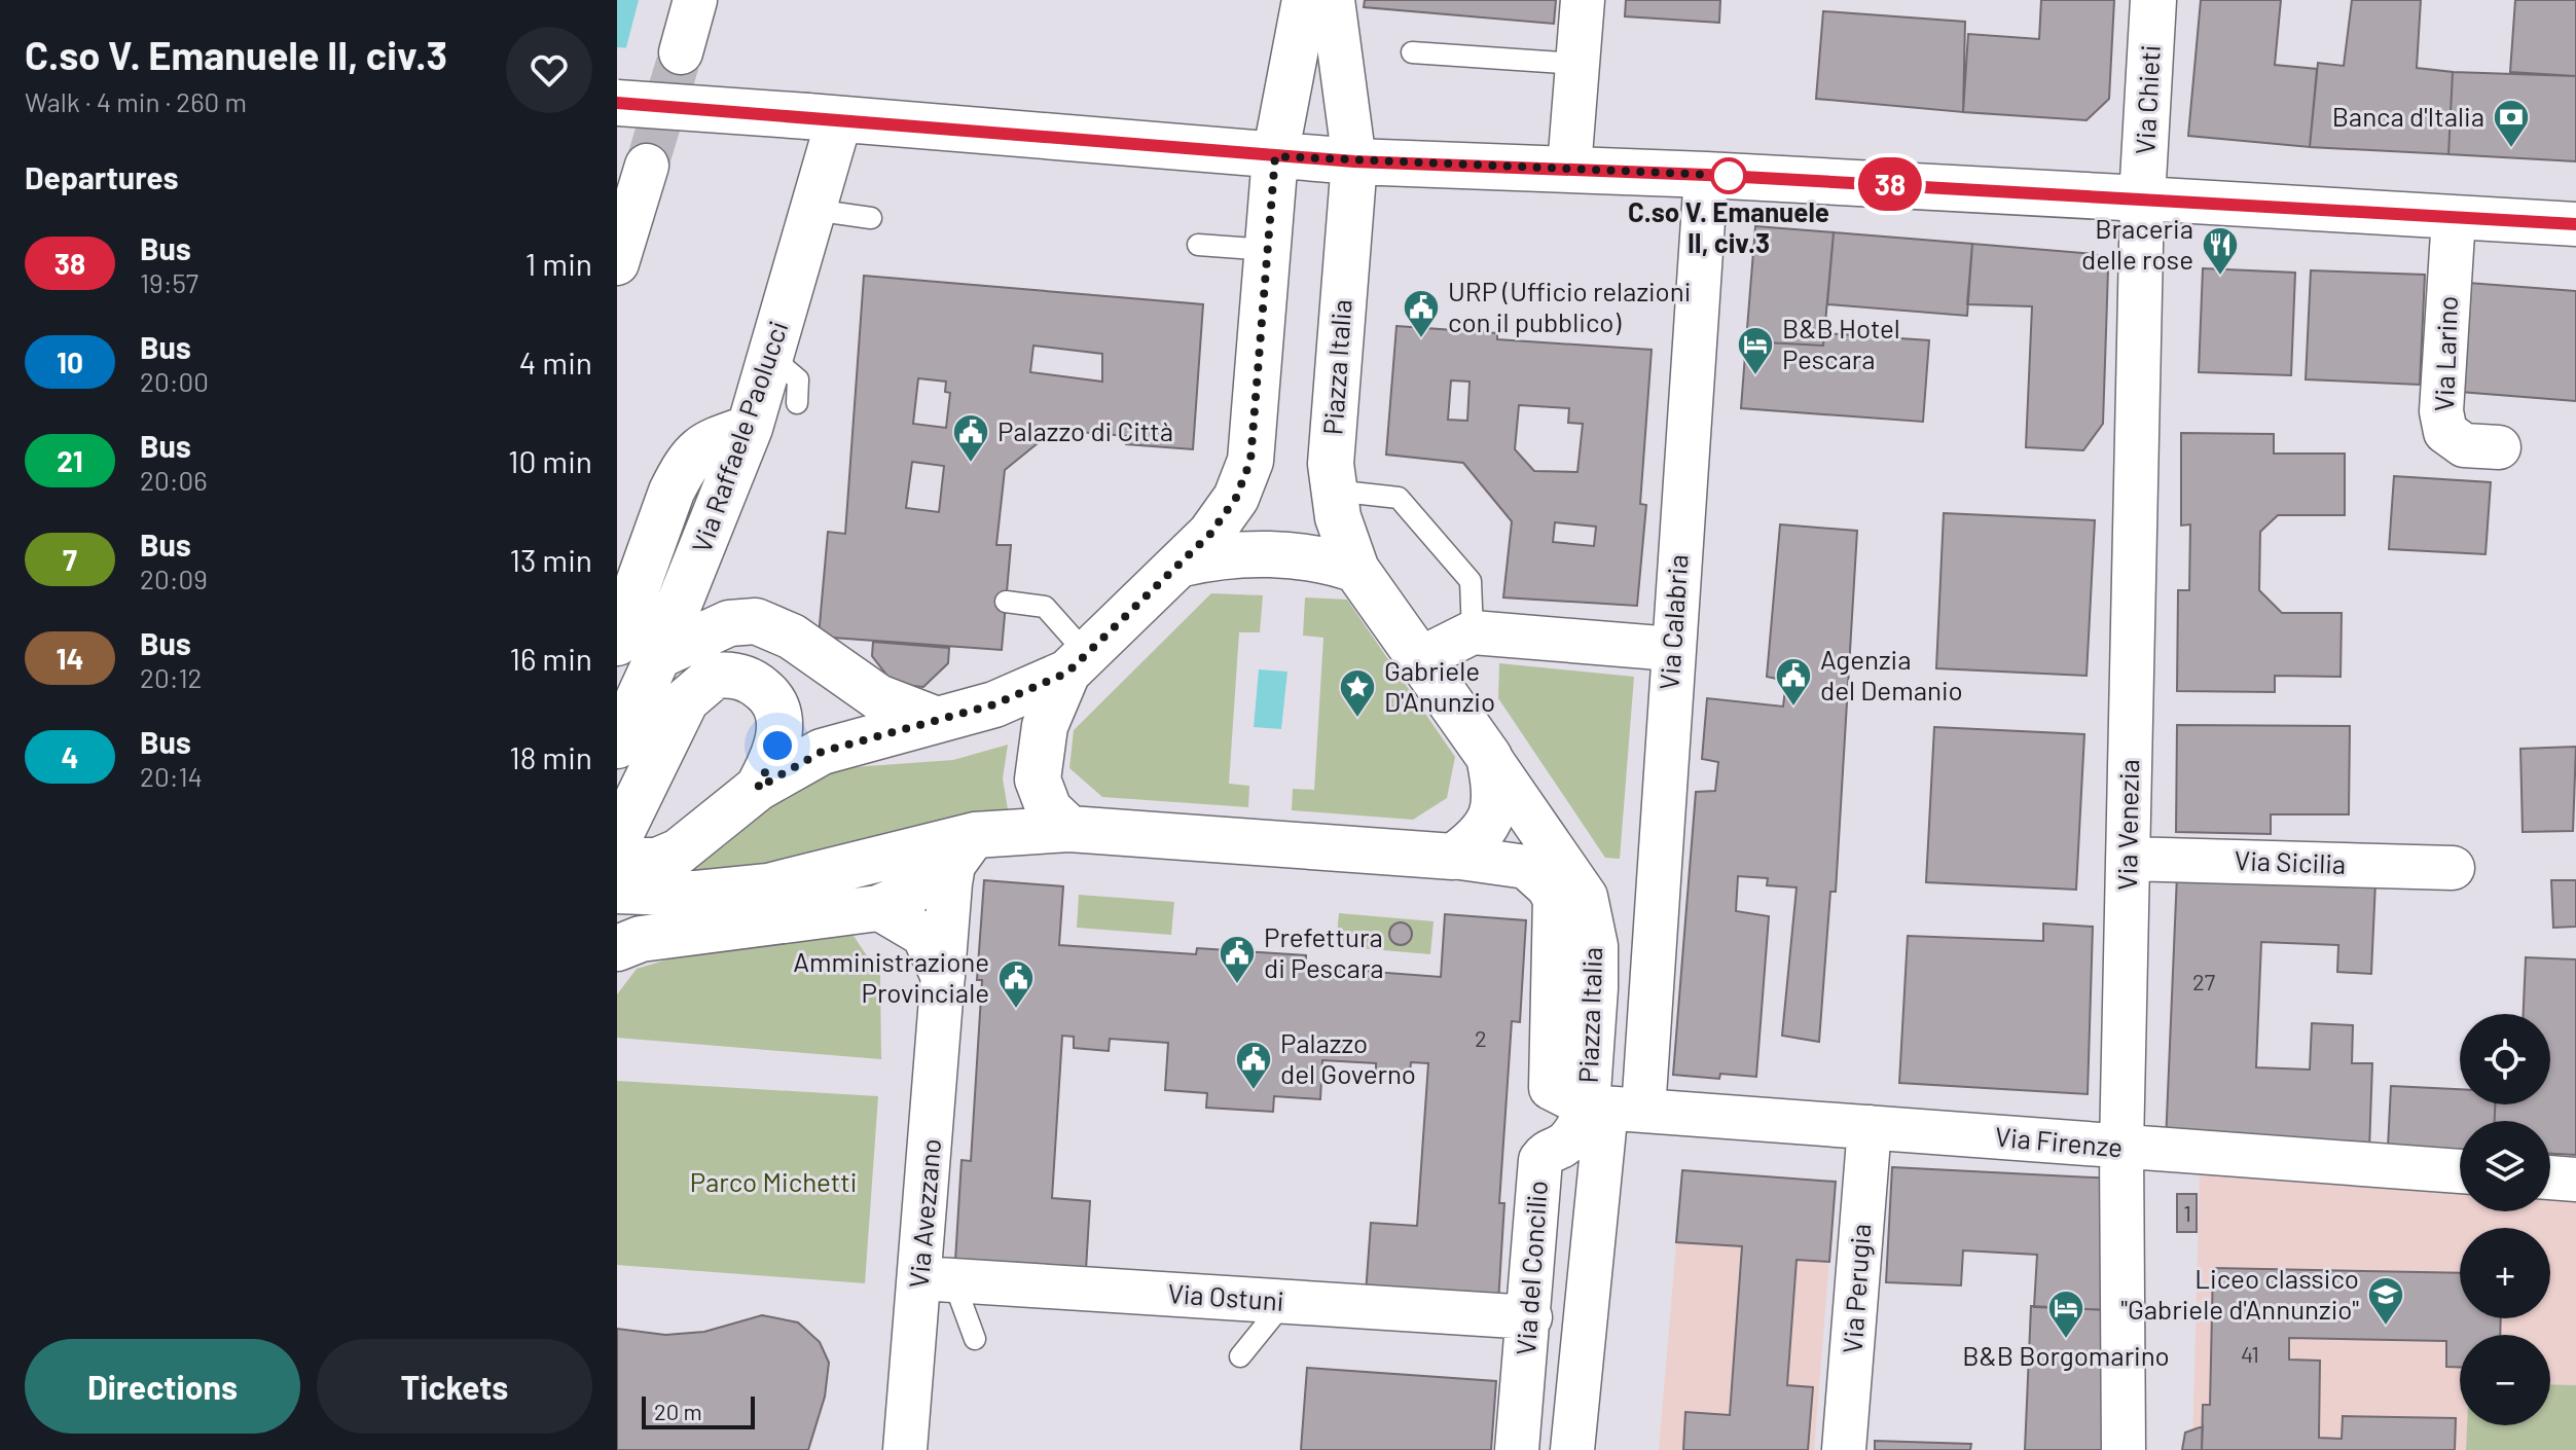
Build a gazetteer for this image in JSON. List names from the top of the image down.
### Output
{
  "streets": {
    "street": [
      "Via Chieti",
      "Via Larino",
      "Piazza Italia",
      "Via Raffaele Paolucci",
      "Via Calabria",
      "Via Venezia",
      "Via Sicilia",
      "Via Firenze",
      "Via Avezzano",
      "Via del Concilio",
      "Via Perugia",
      "Via Ostuni"
    ]
  },
  "crossings": [
    ["Via Chieti", "Via Venezia"],
    ["Piazza Italia", "Via Calabria"],
    ["Piazza Italia", "Via Firenze"],
    ["Piazza Italia", "Via Avezzano"],
    ["Piazza Italia", "Via del Concilio"],
    ["Via Calabria", "Via Firenze"],
    ["Via Calabria", "Via del Concilio"],
    ["Via Venezia", "Via Sicilia"],
    ["Via Venezia", "Via Firenze"],
    ["Via Firenze", "Via del Concilio"],
    ["Via Firenze", "Via Perugia"],
    ["Via Avezzano", "Via Ostuni"],
    ["Via del Concilio", "Via Ostuni"]
  ],
  "parks": ["Parco Michetti"],
  "places": {
    "bank": ["Banca d'Italia"],
    "other": ["C.so V. Emanuele II, civ.3"],
    "restaurant": ["Braceria delle rose"],
    "public building": [
      "URP (Ufficio relazioni con il pubblico)",
      "Palazzo di Città",
      "Agenzia del Demanio",
      "Prefettura di Pescara",
      "Amministrazione Provinciale",
      "Palazzo del Governo"
    ],
    "hotel": ["B&B Hotel Pescara", "B&B Borgomarino"],
    "place": ["Gabriele D'Anunzio"],
    "school or university": ["Liceo classico \"Gabriele d'Annunzio\""]
  },
  "lines": ["bus line 38"],
  "house_numbers": [
    "27",
    "2",
    "1",
    "41"
  ],
  "scale_bar": "20 m",
  "page": {
    "heading": [
      ["C.so V. Emanuele II, civ.3", "Walk · 4 min · 260 m"],
      "Departures"
    ],
    "on_map": "38",
    "list": [
      {
        "mark": "38",
        "name": "Bus",
        "note": "19:57",
        "value": "1 min"
      },
      {
        "mark": "10",
        "name": "Bus",
        "note": "20:00",
        "value": "4 min"
      },
      {
        "mark": "21",
        "name": "Bus",
        "note": "20:06",
        "value": "10 min"
      },
      {
        "mark": "7",
        "name": "Bus",
        "note": "20:09",
        "value": "13 min"
      },
      {
        "mark": "14",
        "name": "Bus",
        "note": "20:12",
        "value": "16 min"
      },
      {
        "mark": "4",
        "name": "Bus",
        "note": "20:14",
        "value": "18 min"
      }
    ],
    "map_buttons": ["+", "−"],
    "buttons": ["Directions", "Tickets"],
    "scale": "20 m"
  }
}
